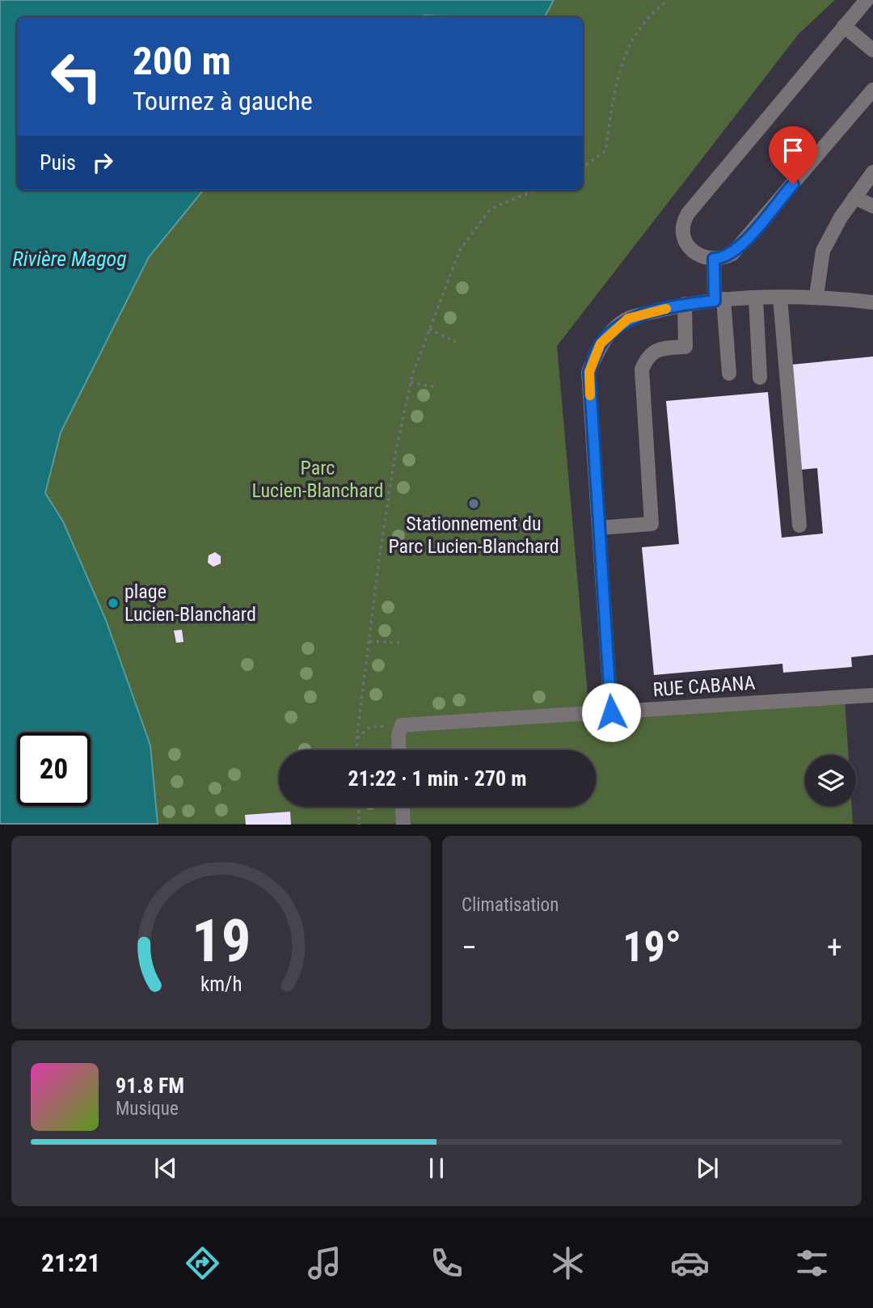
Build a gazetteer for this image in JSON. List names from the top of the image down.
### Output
{
  "streets": {
    "street": ["RUE CABANA"]
  },
  "water": ["Rivière Magog"],
  "parks": ["Parc Lucien-Blanchard"],
  "places": ["Stationnement du Parc Lucien-Blanchard", "plage Lucien-Blanchard"],
  "page": {
    "turn": ["200 m", "Tournez à gauche"],
    "then": "Puis",
    "limit": "20",
    "trip": "21:22 · 1 min · 270 m",
    "tile": "Climatisation",
    "heat": ["−", "19°", "+"],
    "song": ["91.8 FM", "Musique"],
    "tabs": "21:21",
    "gauge": ["19", "km/h"]
  }
}
